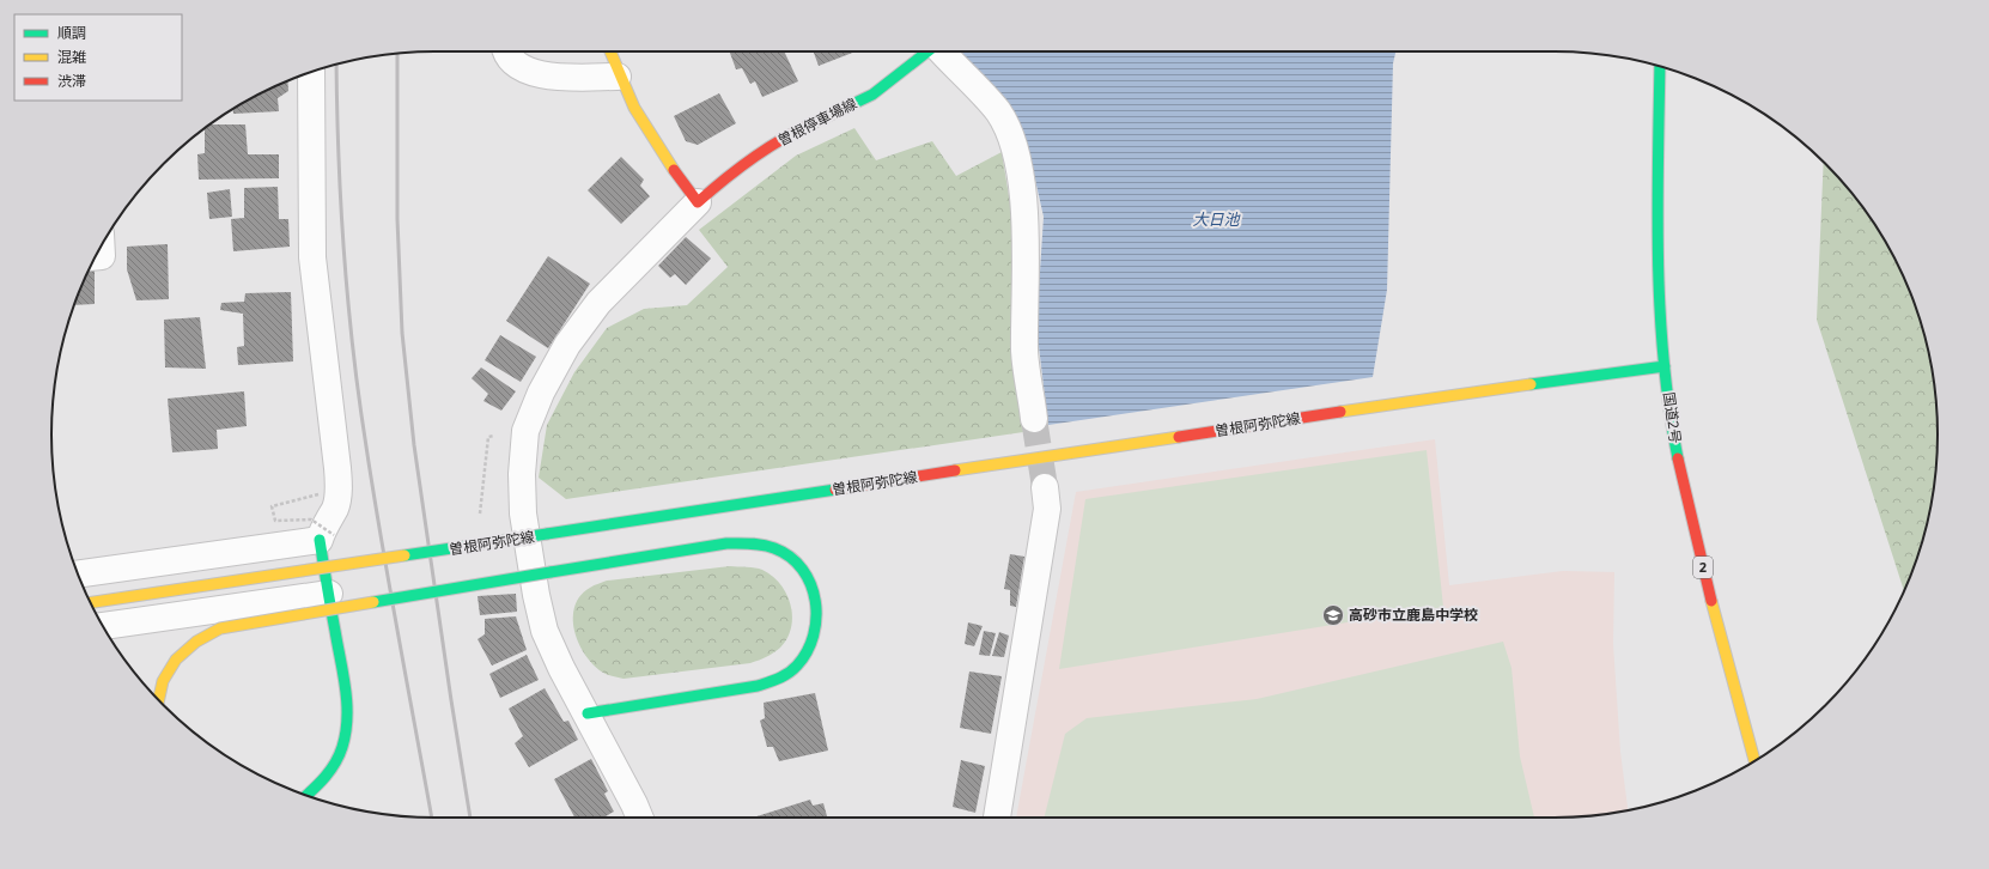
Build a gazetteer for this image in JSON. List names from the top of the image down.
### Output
{
  "streets": {
    "main road": [
      "曽根停車場線",
      "国道2号",
      "曽根阿弥陀線",
      "2"
    ]
  },
  "crossings": [
    ["国道2号", "曽根阿弥陀線"]
  ],
  "water": ["大日池"],
  "places": {
    "school or university": ["高砂市立鹿島中学校"]
  },
  "legend": ["順調", "混雑", "渋滞"]
}
